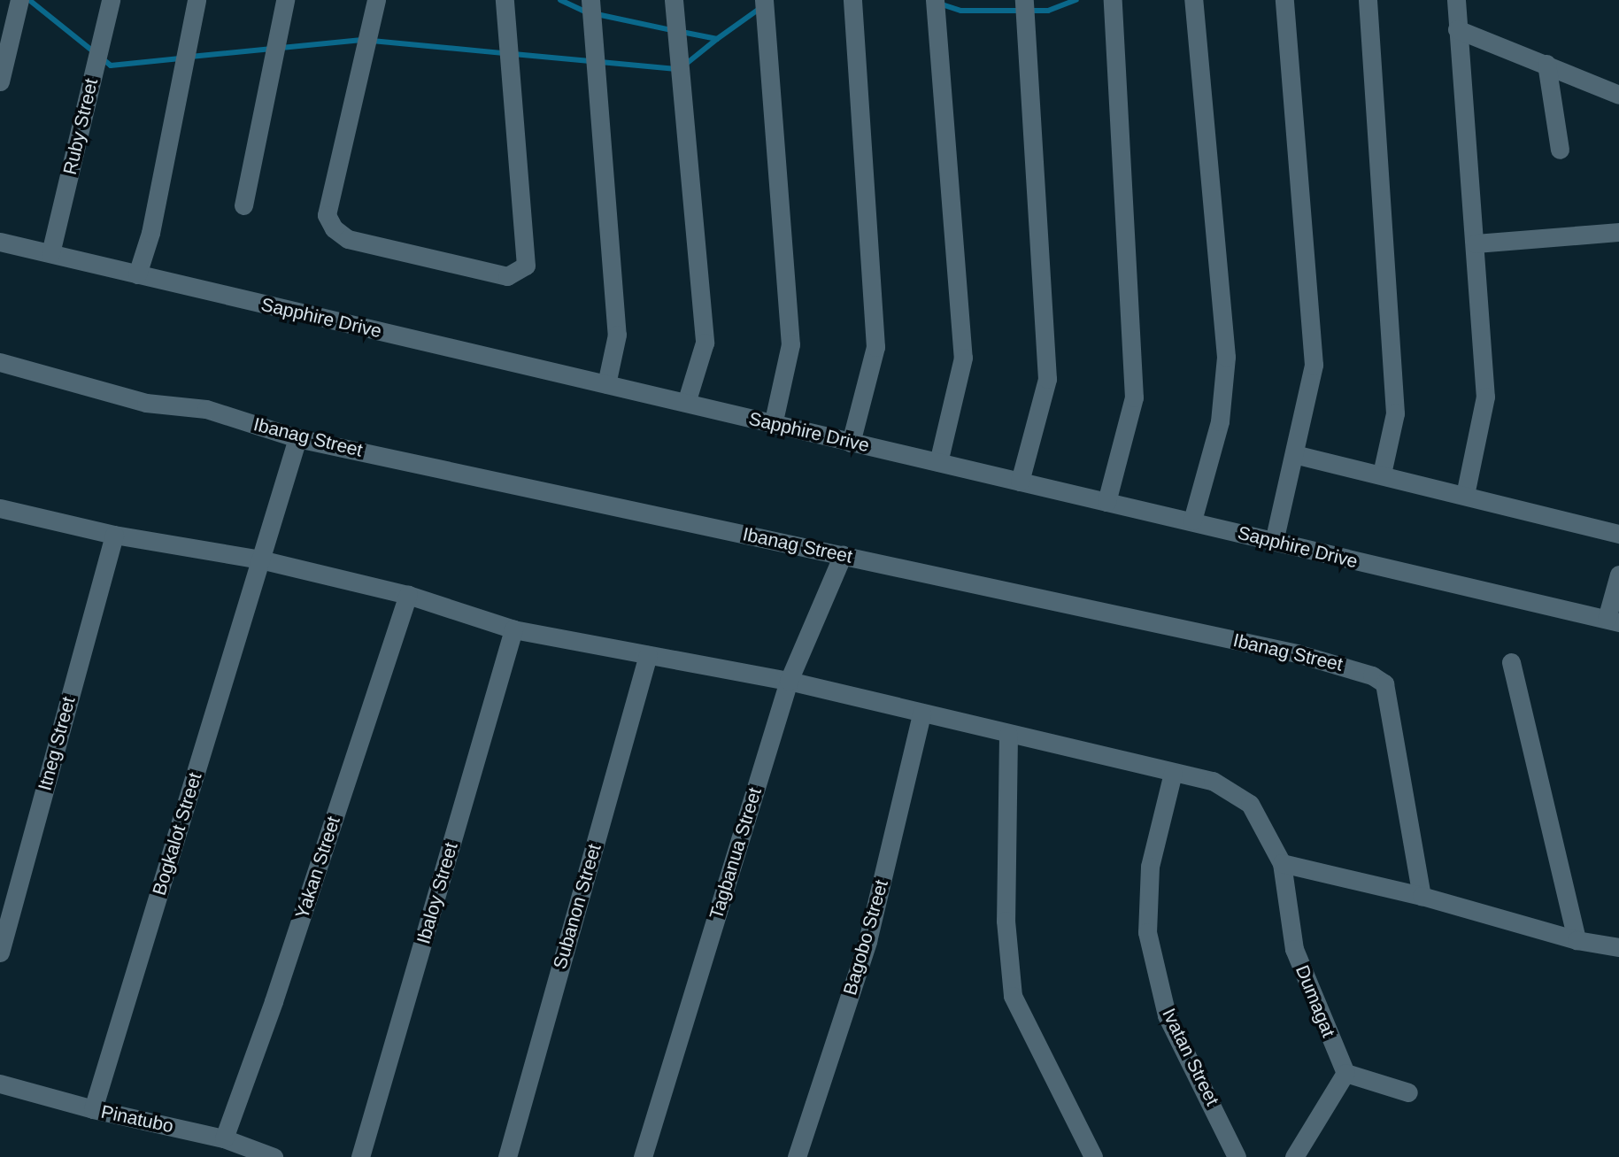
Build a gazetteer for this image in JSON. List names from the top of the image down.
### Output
{
  "streets": {
    "street": [
      "Ruby Street",
      "Sapphire Drive",
      "Ibanag Street",
      "Itneg Street",
      "Bogkalot Street",
      "Tagbanua Street",
      "Yakan Street",
      "Ibaloy Street",
      "Subanon Street",
      "Bagobo Street",
      "Dumagat",
      "Ivatan Street",
      "Pinatubo"
    ]
  },
  "crossings": [
    ["Ruby Street", "Sapphire Drive"],
    ["Ibanag Street", "Bogkalot Street"],
    ["Ibanag Street", "Tagbanua Street"],
    ["Bogkalot Street", "Pinatubo"],
    ["Yakan Street", "Pinatubo"]
  ]
}
